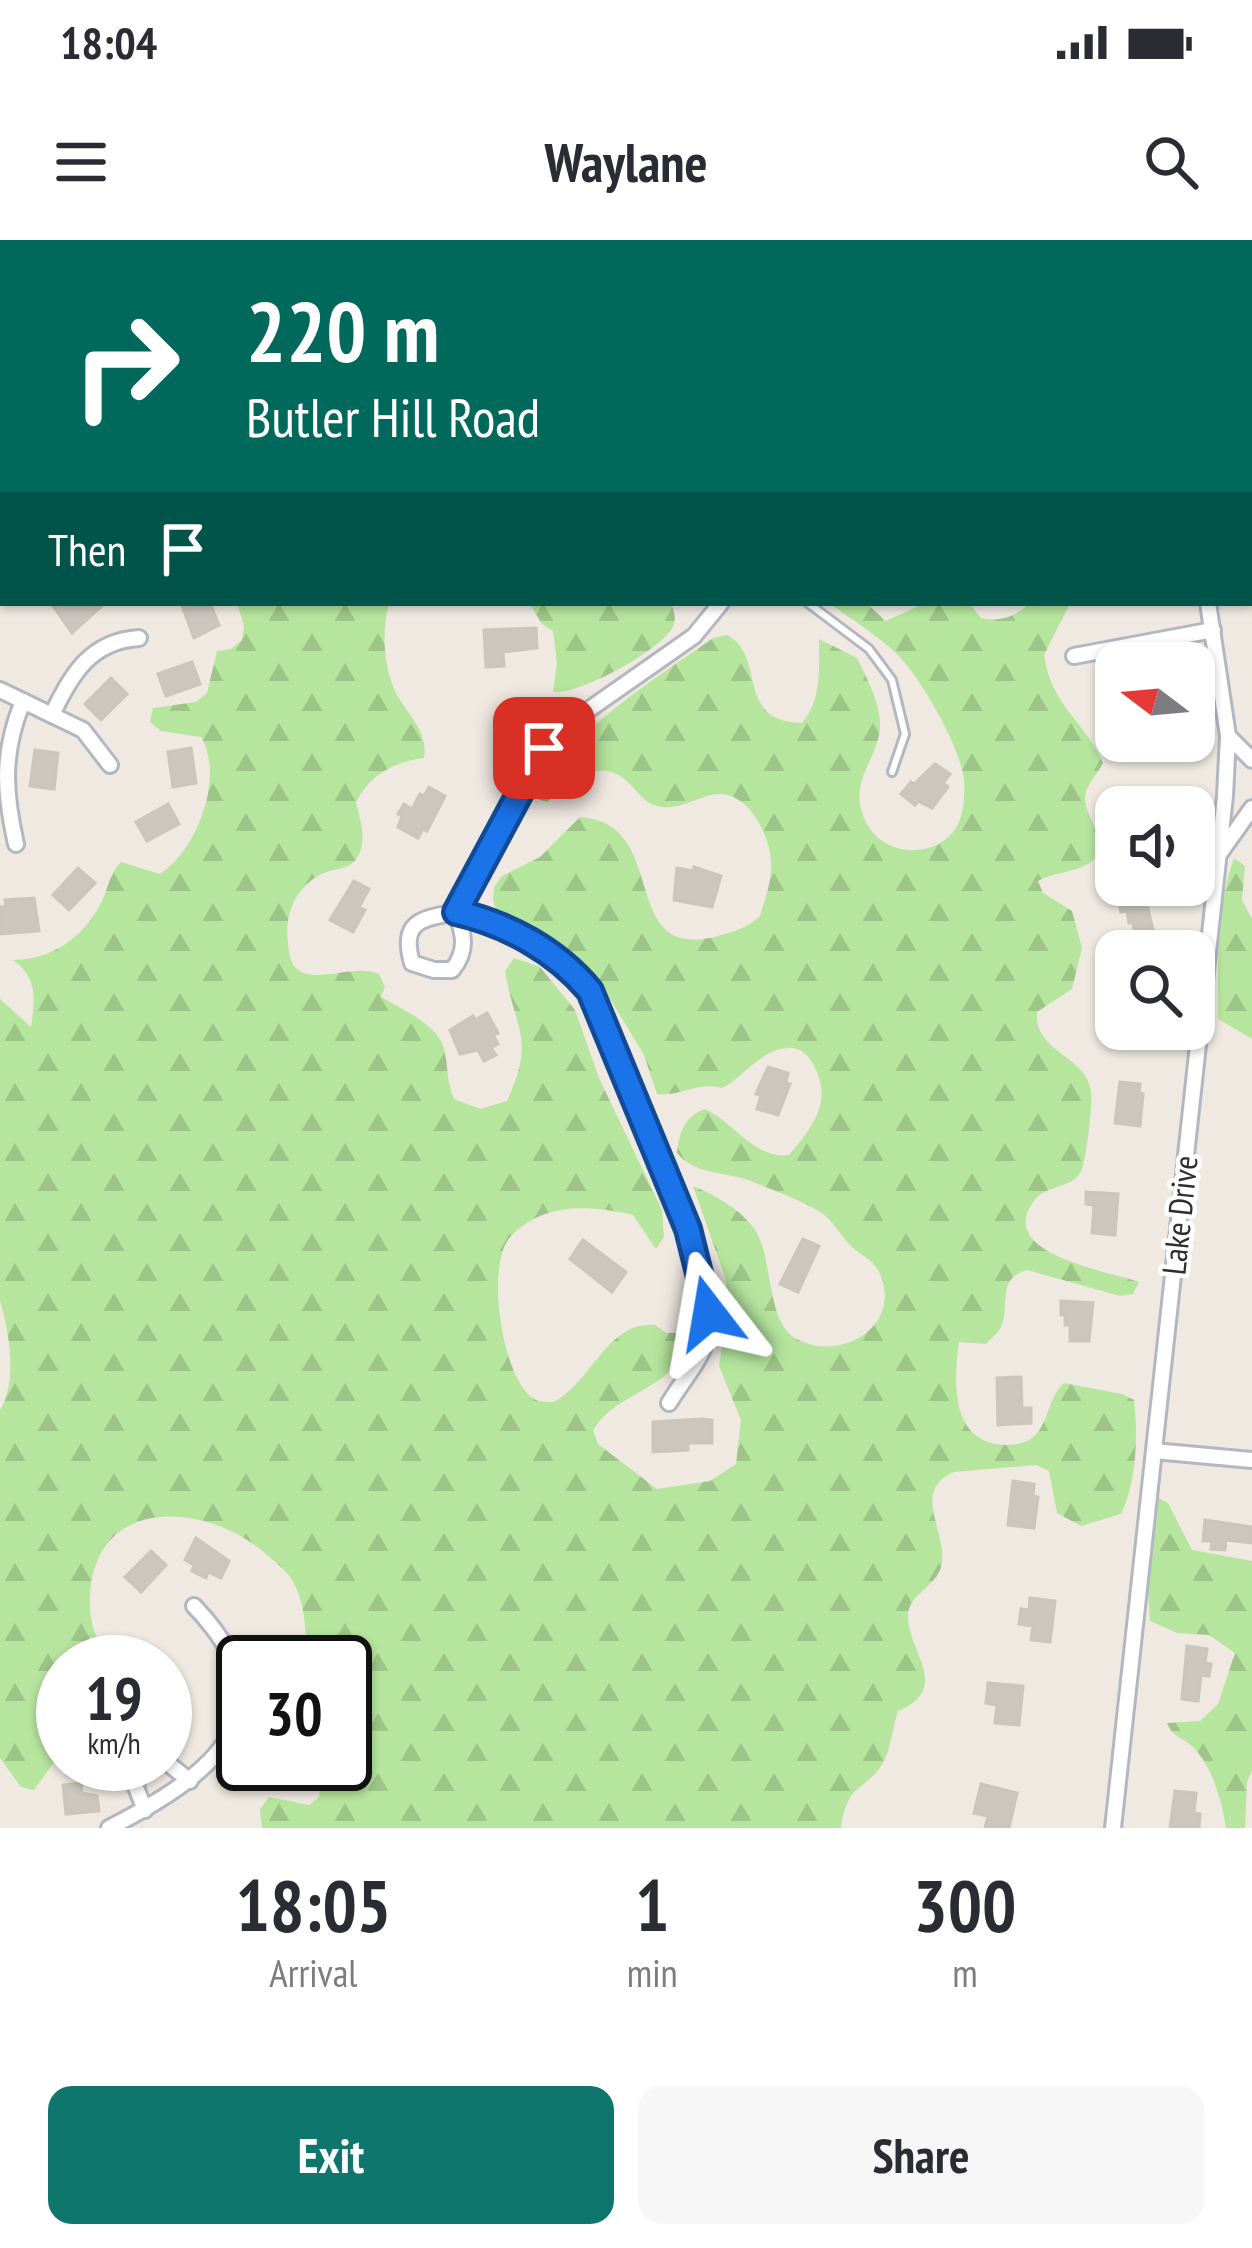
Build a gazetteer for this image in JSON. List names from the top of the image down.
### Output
{
  "streets": {
    "street": ["Lake Drive"]
  },
  "north": "left",
  "page": {
    "status": "18:04",
    "header": "Waylane",
    "turn": ["220 m", "Butler Hill Road"],
    "then": "Then",
    "speed": "19 km/h",
    "limit": "30",
    "eta": [
      "18:05",
      "Arrival",
      "1",
      "min",
      "300",
      "m"
    ],
    "buttons": ["Exit", "Share"]
  }
}
